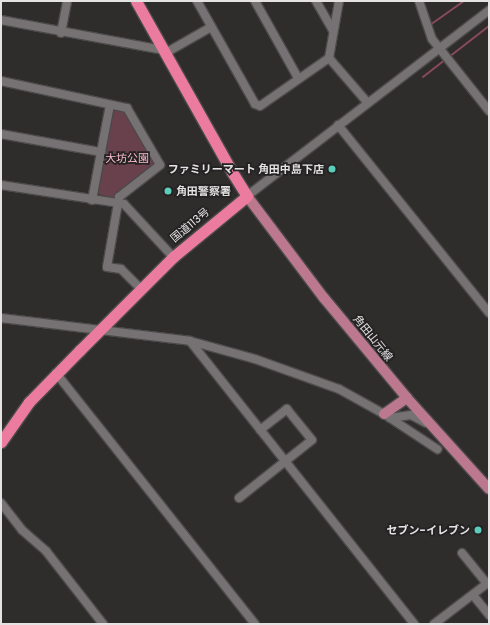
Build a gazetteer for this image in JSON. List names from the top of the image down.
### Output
{
  "streets": {
    "highway": ["国道113号"],
    "main road": ["角田山元線"]
  },
  "crossings": [
    ["国道113号", "角田山元線"]
  ],
  "parks": ["大坊公園"],
  "places": ["ファミリーマート 角田中島下店", "角田警察署", "セブン-イレブン"]
}
